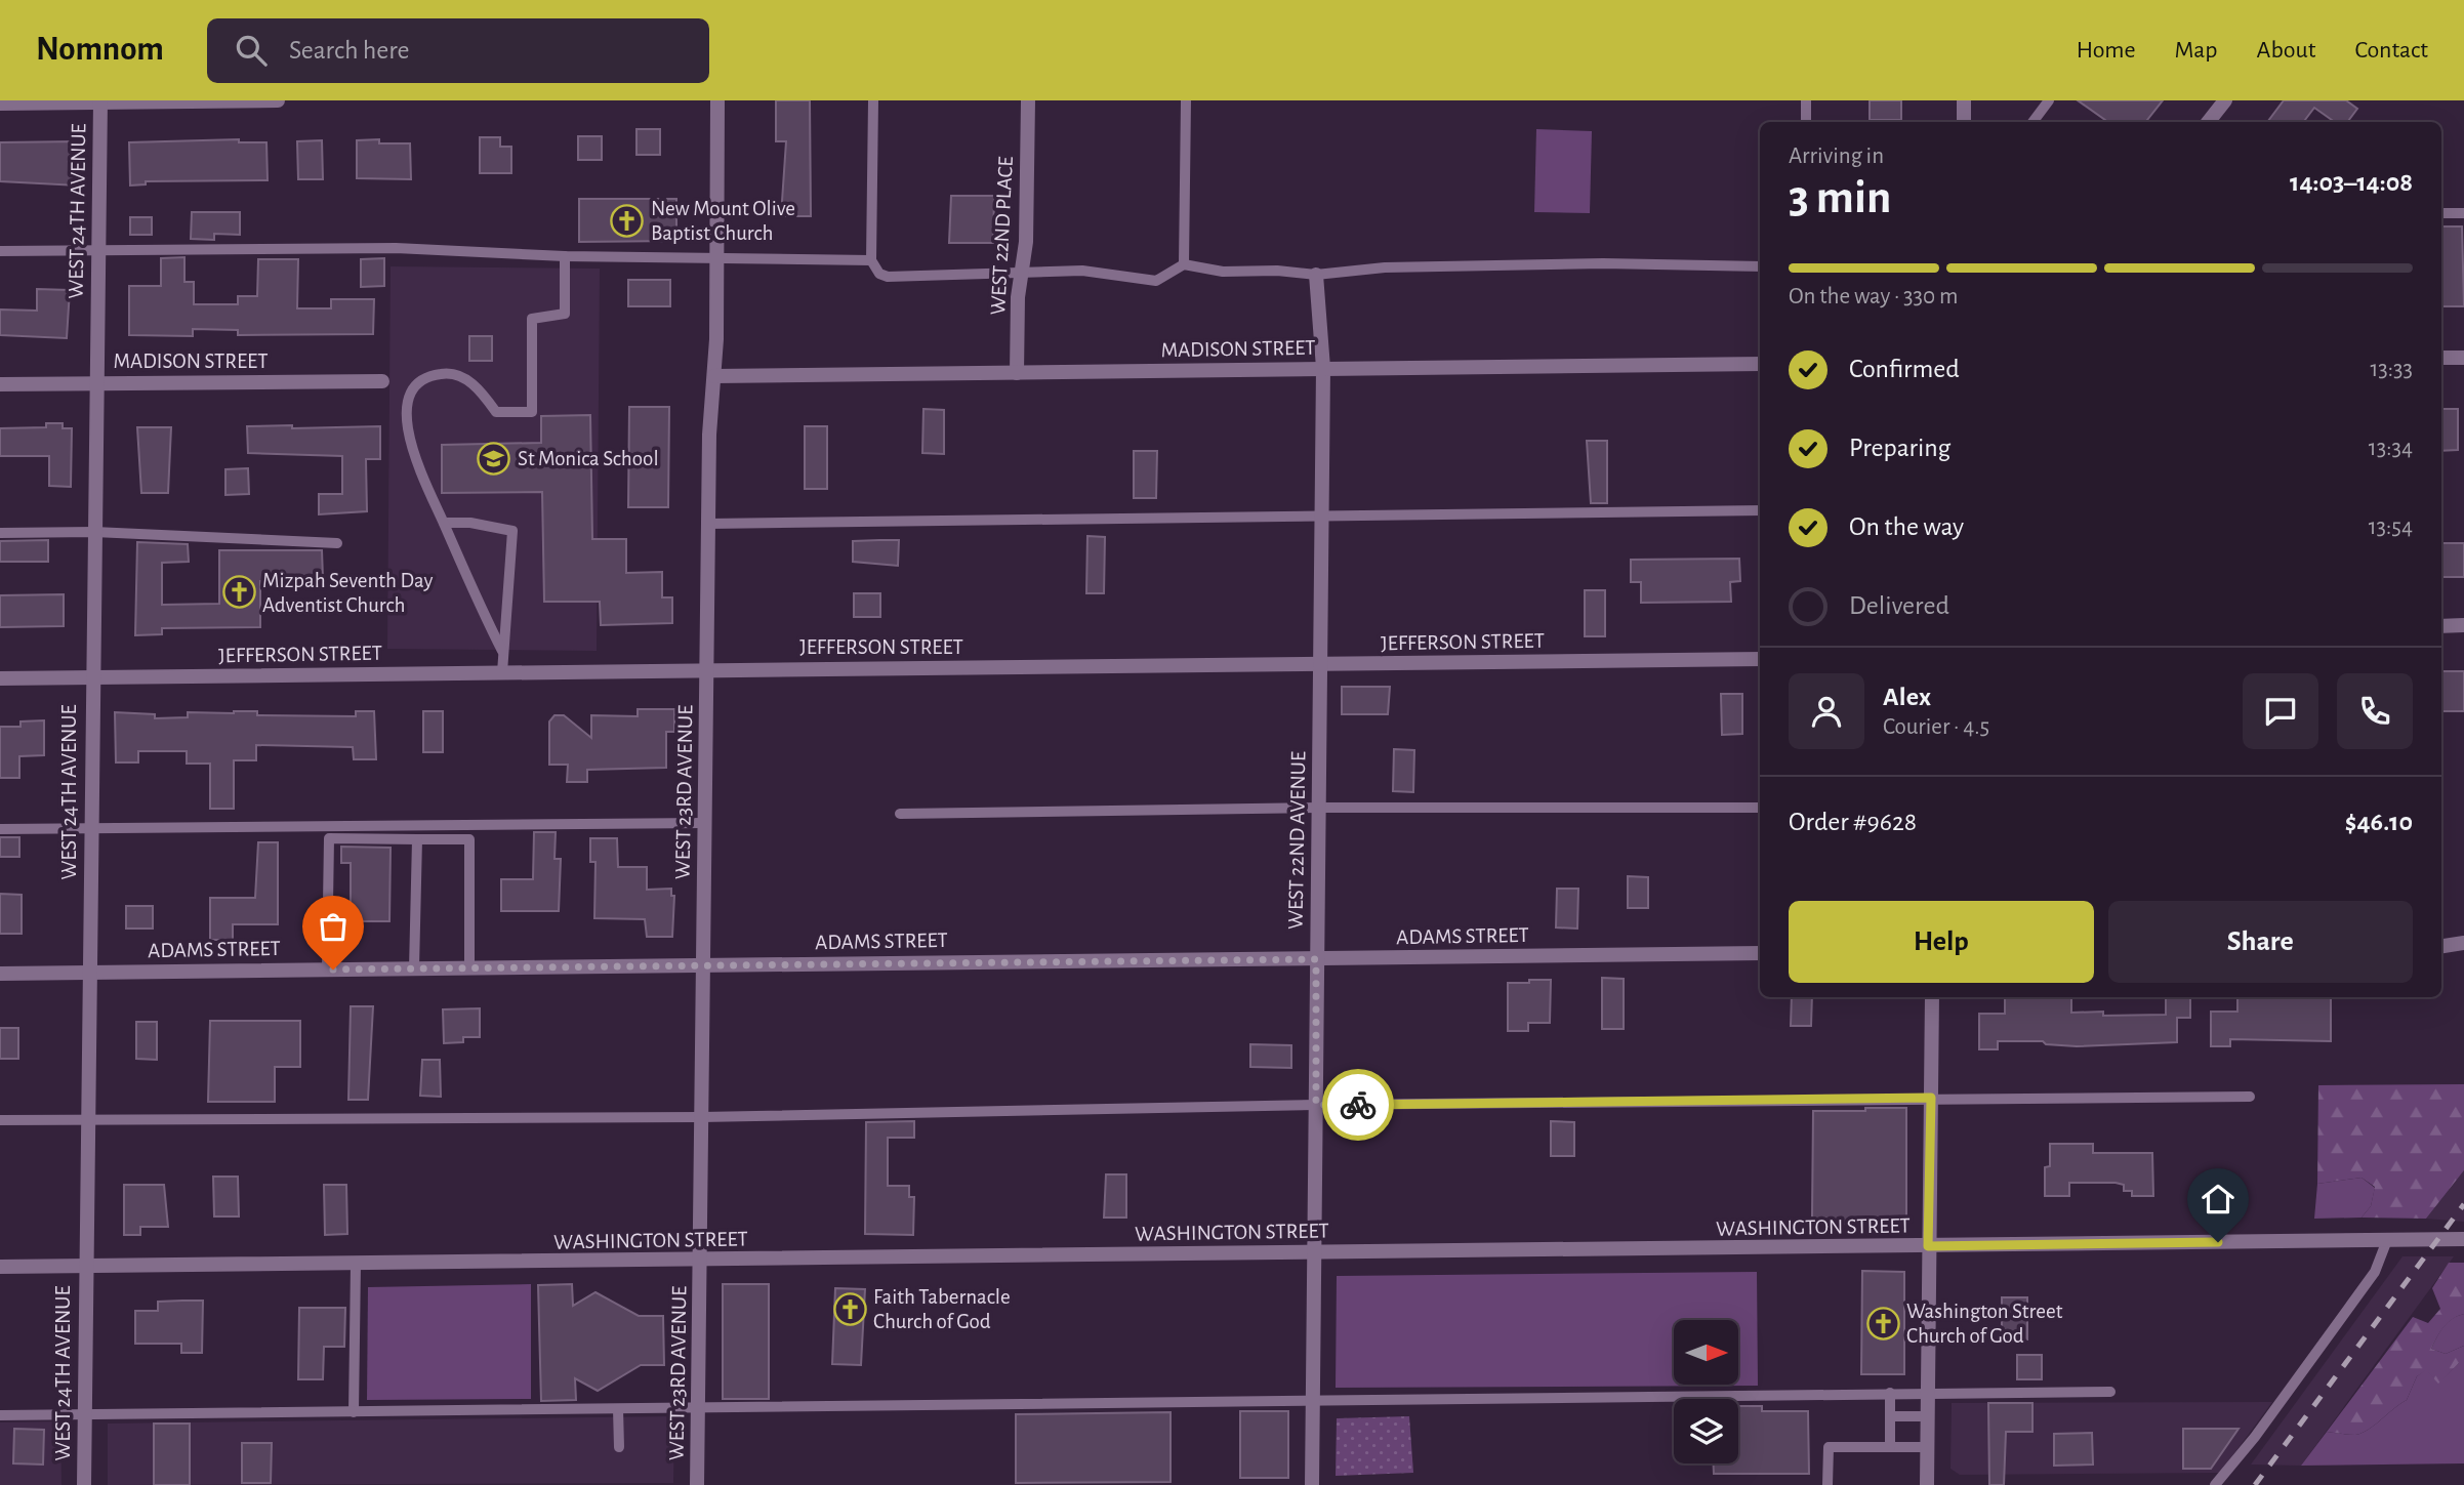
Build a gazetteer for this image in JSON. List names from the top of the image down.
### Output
{
  "streets": {
    "street": [
      "WEST 24TH AVENUE",
      "WEST 22ND PLACE",
      "MADISON STREET",
      "JEFFERSON STREET",
      "WEST 23RD AVENUE",
      "WEST 22ND AVENUE",
      "ADAMS STREET",
      "WASHINGTON STREET"
    ]
  },
  "crossings": [
    ["WEST 24TH AVENUE", "MADISON STREET"],
    ["WEST 24TH AVENUE", "JEFFERSON STREET"],
    ["WEST 24TH AVENUE", "ADAMS STREET"],
    ["WEST 24TH AVENUE", "WASHINGTON STREET"],
    ["WEST 22ND PLACE", "MADISON STREET"],
    ["MADISON STREET", "WEST 23RD AVENUE"],
    ["MADISON STREET", "WEST 22ND AVENUE"],
    ["JEFFERSON STREET", "WEST 23RD AVENUE"],
    ["JEFFERSON STREET", "WEST 22ND AVENUE"],
    ["WEST 23RD AVENUE", "ADAMS STREET"],
    ["WEST 23RD AVENUE", "WASHINGTON STREET"],
    ["WEST 22ND AVENUE", "ADAMS STREET"],
    ["WEST 22ND AVENUE", "WASHINGTON STREET"]
  ],
  "places": {
    "church": [
      "New Mount Olive Baptist Church",
      "Mizpah Seventh Day Adventist Church",
      "Faith Tabernacle Church of God",
      "Washington Street Church of God"
    ],
    "school or university": ["St Monica School"]
  },
  "north": "right",
  "page": {
    "header": "Nomnom",
    "search": "Search here",
    "nav": [
      "Home",
      "Map",
      "About",
      "Contact"
    ],
    "heading": ["3 min", "Arriving in", "14:03–14:08"],
    "panel": [
      "Alex",
      "Courier · 4.5",
      "Order #9628",
      "$46.10"
    ],
    "bar": "On the way · 330 m",
    "list": [
      ["Confirmed", "13:33"],
      ["Preparing", "13:34"],
      ["On the way", "13:54"],
      "Delivered"
    ],
    "buttons": ["Help", "Share"]
  }
}
